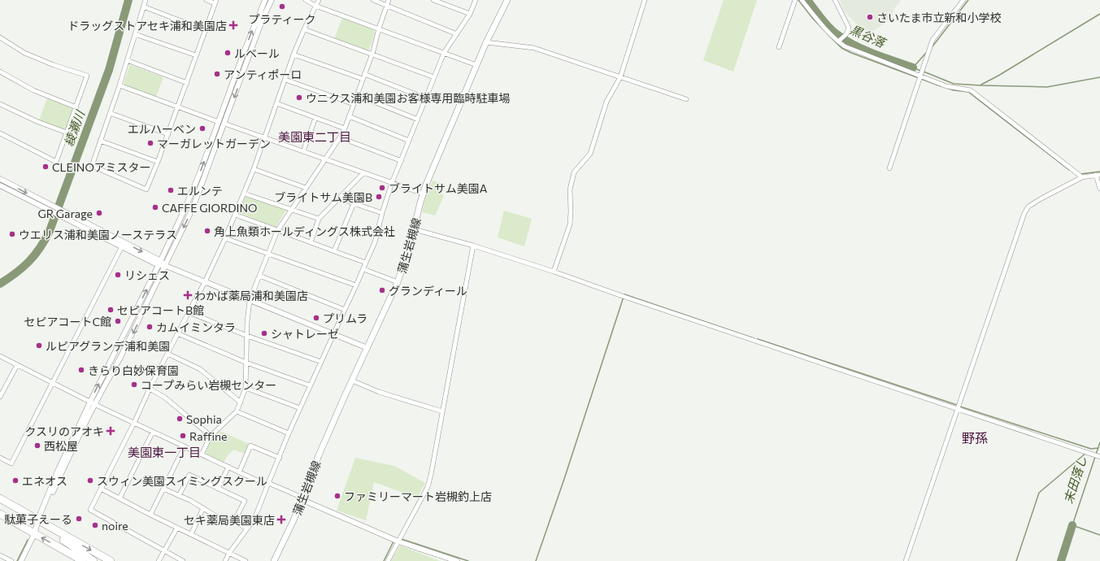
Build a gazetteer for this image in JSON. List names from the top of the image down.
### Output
{
  "streets": {
    "main road": ["蒲生岩槻線"]
  },
  "districts": ["美園東二丁目", "野孫", "美園東一丁目"],
  "water": ["黒谷落", "綾瀬川", "末田落し"],
  "places": {
    "other": [
      "プラティーク",
      "さいたま市立新和小学校",
      "ルベール",
      "アンティポーロ",
      "ウニクス浦和美園お客様専用臨時駐車場",
      "エルハーベン",
      "マーガレットガーデン",
      "CLEINOアミスター",
      "ブライトサム美園A",
      "エルンテ",
      "ブライトサム美園B",
      "CAFFE GIORDINO",
      "GR Garage",
      "角上魚類ホールディングス株式会社",
      "ウエリス浦和美園ノーステラス",
      "リシェス",
      "グランディール",
      "セピアコートB館",
      "プリムラ",
      "セピアコートC館",
      "カムイミンタラ",
      "シャトレーゼ",
      "ルピアグランデ浦和美園",
      "きらり白妙保育園",
      "コープみらい岩槻センター",
      "Sophia",
      "Raffine",
      "西松屋",
      "エネオス",
      "スウィン美園スイミングスクール",
      "ファミリーマート岩槻釣上店",
      "駄菓子えーる",
      "noire"
    ],
    "health": [
      "ドラッグストアセキ浦和美園店",
      "わかば薬局浦和美園店",
      "クスリのアオキ",
      "セキ薬局美園東店"
    ]
  }
}
